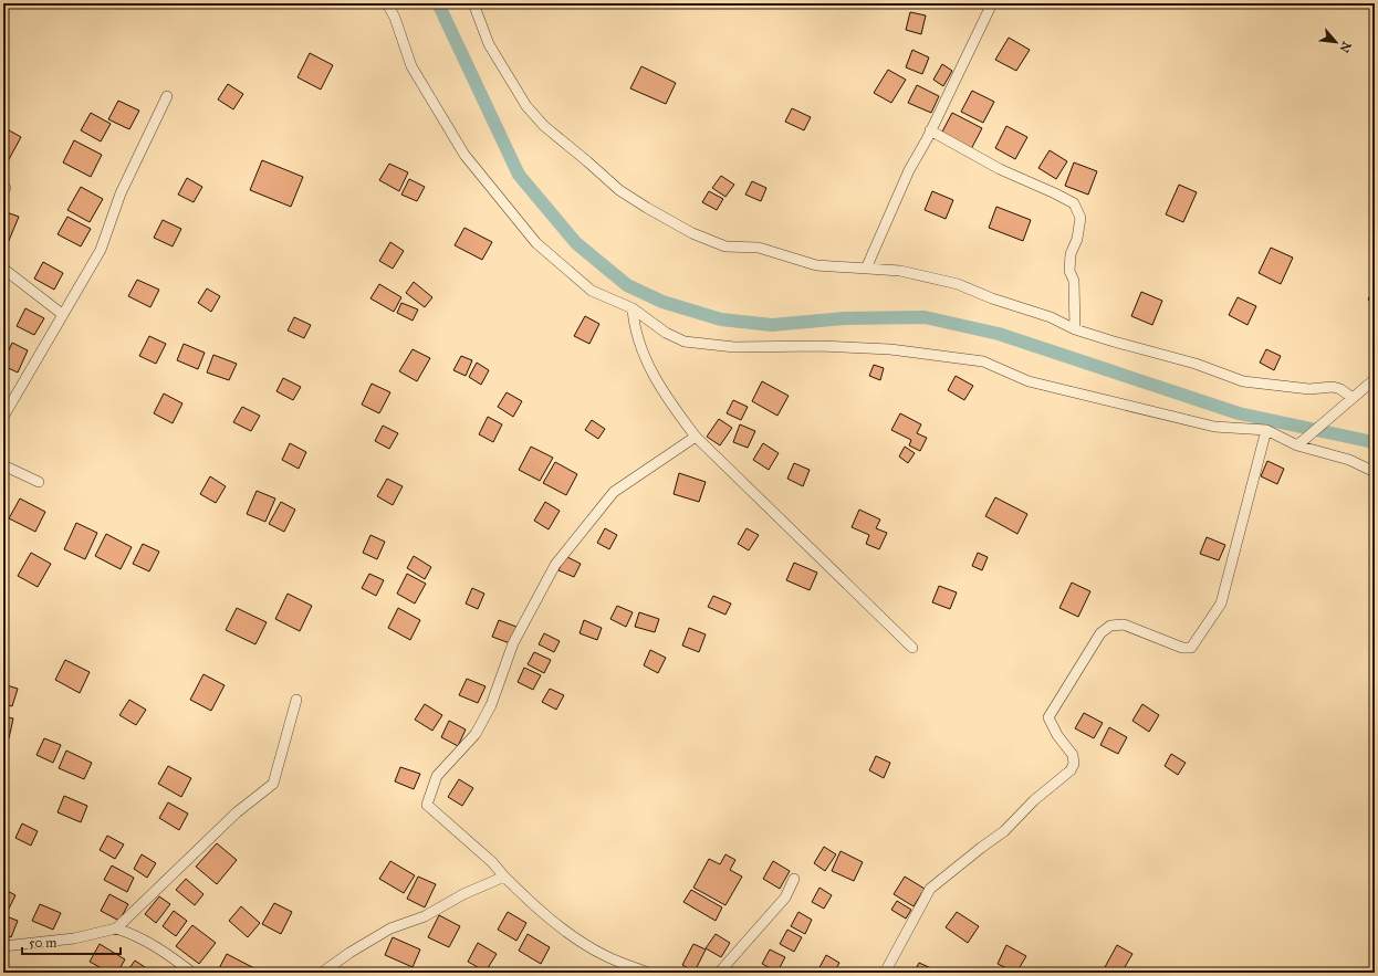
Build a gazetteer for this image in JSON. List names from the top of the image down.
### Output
{
  "scale_bar": "50 m",
  "north": "bottom right"
}
